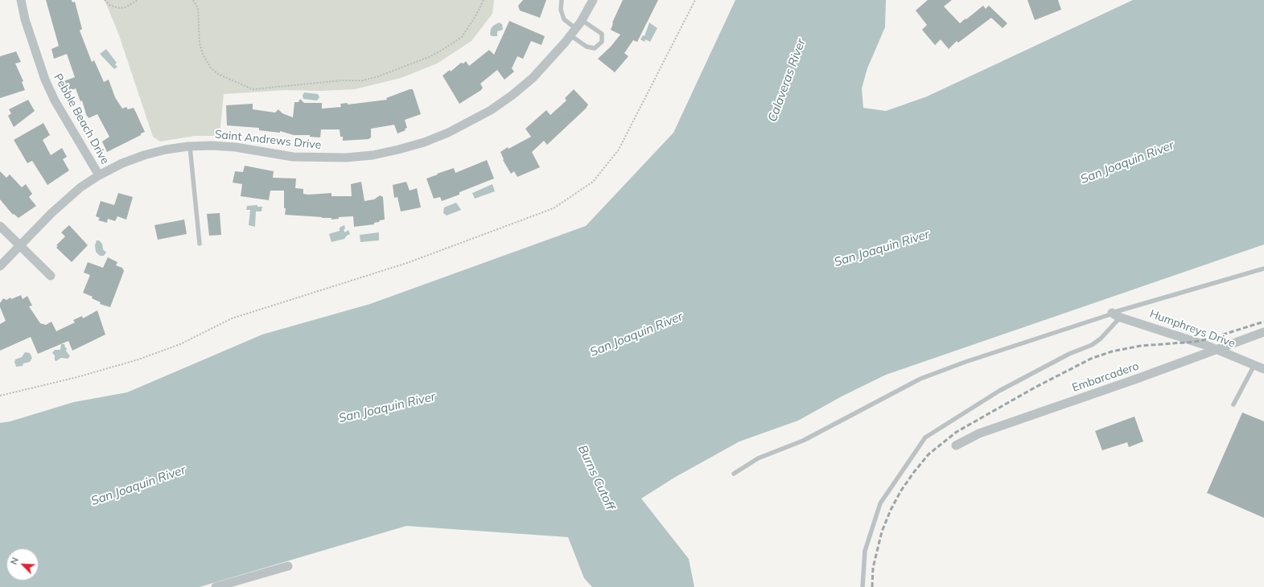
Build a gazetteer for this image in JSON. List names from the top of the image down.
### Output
{
  "streets": {
    "street": [
      "Pebble Beach Drive",
      "Saint Andrews Drive",
      "Humphreys Drive",
      "Embarcadero"
    ]
  },
  "crossings": [
    ["Pebble Beach Drive", "Saint Andrews Drive"],
    ["Humphreys Drive", "Embarcadero"]
  ],
  "water": ["Calaveras River", "San Joaquin River", "Burns Cutoff"],
  "north": "top left"
}
